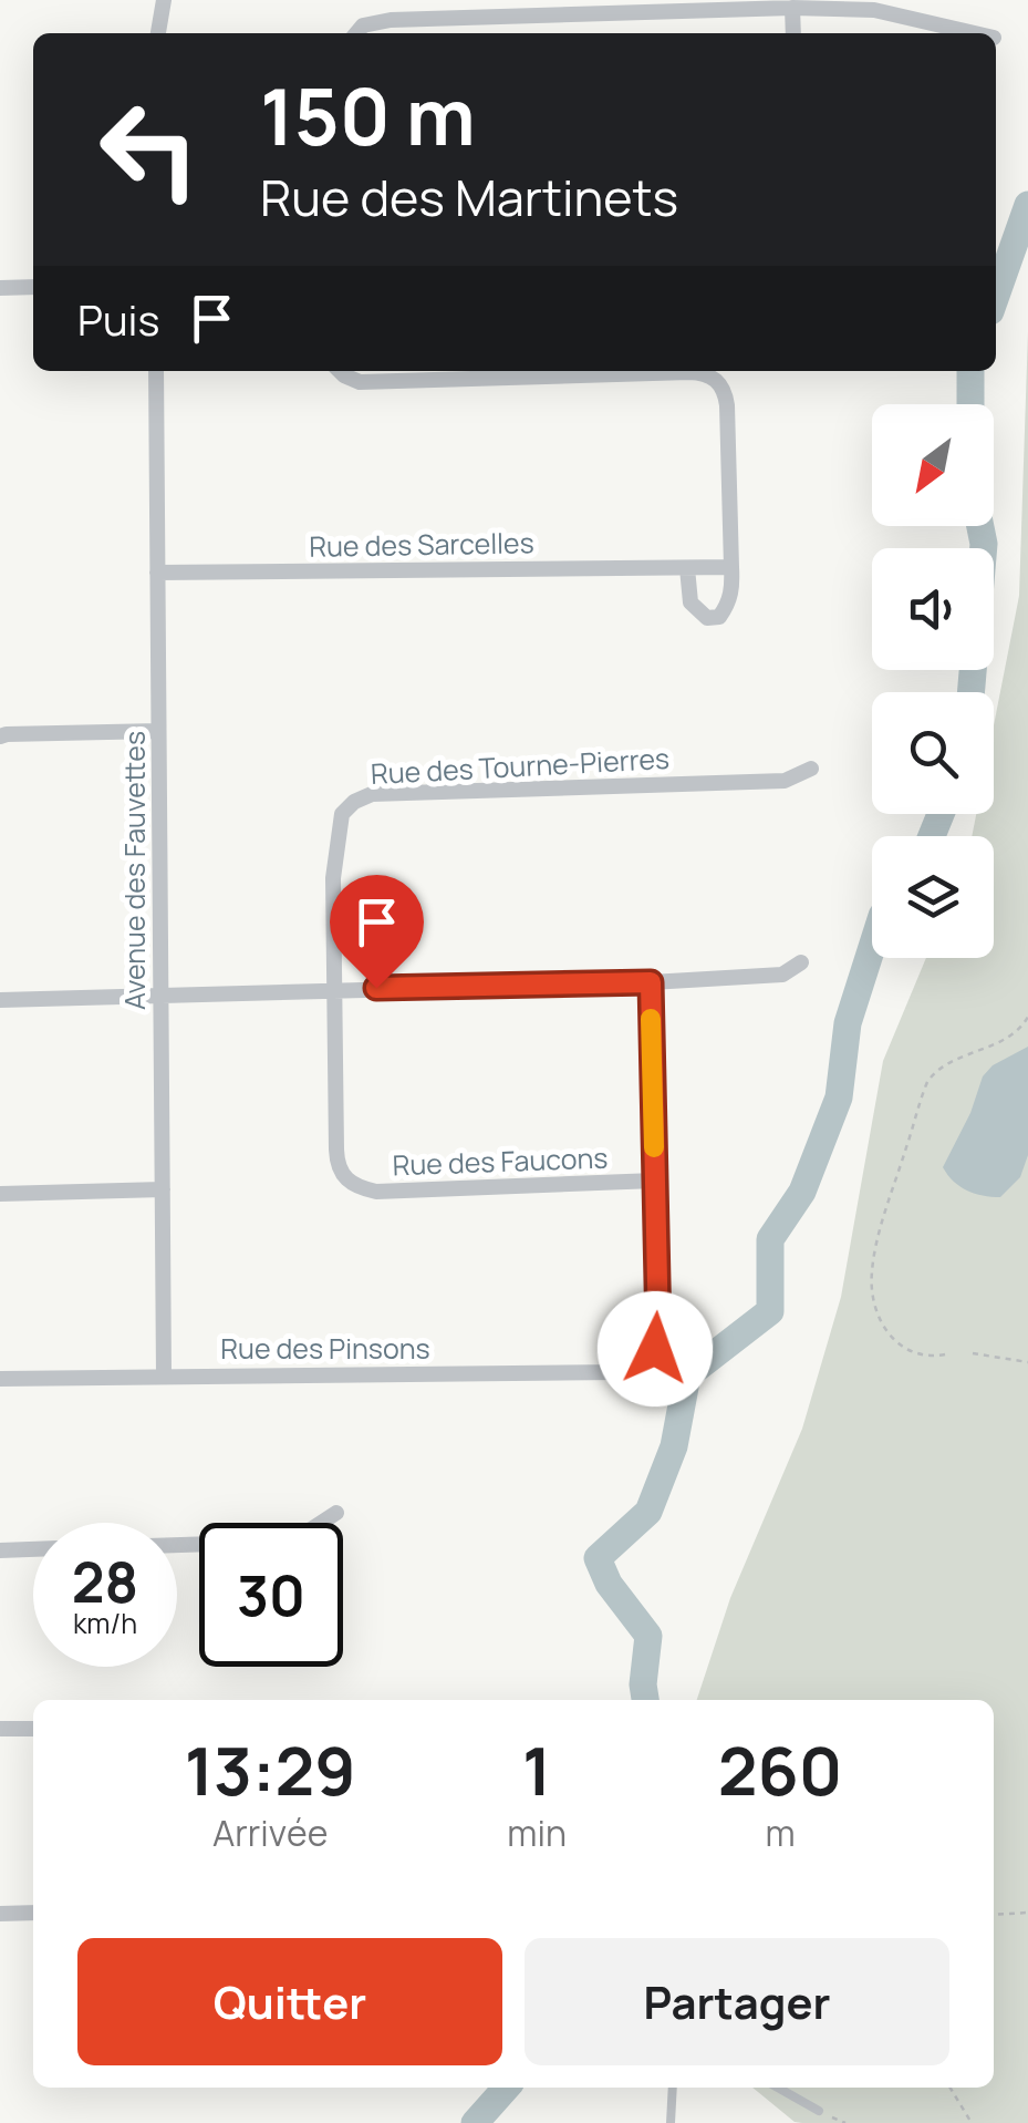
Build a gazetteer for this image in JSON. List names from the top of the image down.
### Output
{
  "streets": {
    "street": [
      "Rue des Sarcelles",
      "Rue des Tourne-Pierres",
      "Avenue des Fauvettes",
      "Rue des Faucons",
      "Rue des Pinsons"
    ]
  },
  "crossings": [
    ["Rue des Sarcelles", "Avenue des Fauvettes"],
    ["Rue des Tourne-Pierres", "Rue des Faucons"],
    ["Avenue des Fauvettes", "Rue des Pinsons"],
    ["Rue des Faucons", "Rue des Pinsons"]
  ],
  "north": "bottom left",
  "page": {
    "turn": ["150 m", "Rue des Martinets"],
    "then": "Puis",
    "speed": "28 km/h",
    "limit": "30",
    "eta": [
      "13:29",
      "Arrivée",
      "1",
      "min",
      "260",
      "m"
    ],
    "buttons": ["Quitter", "Partager"]
  }
}
